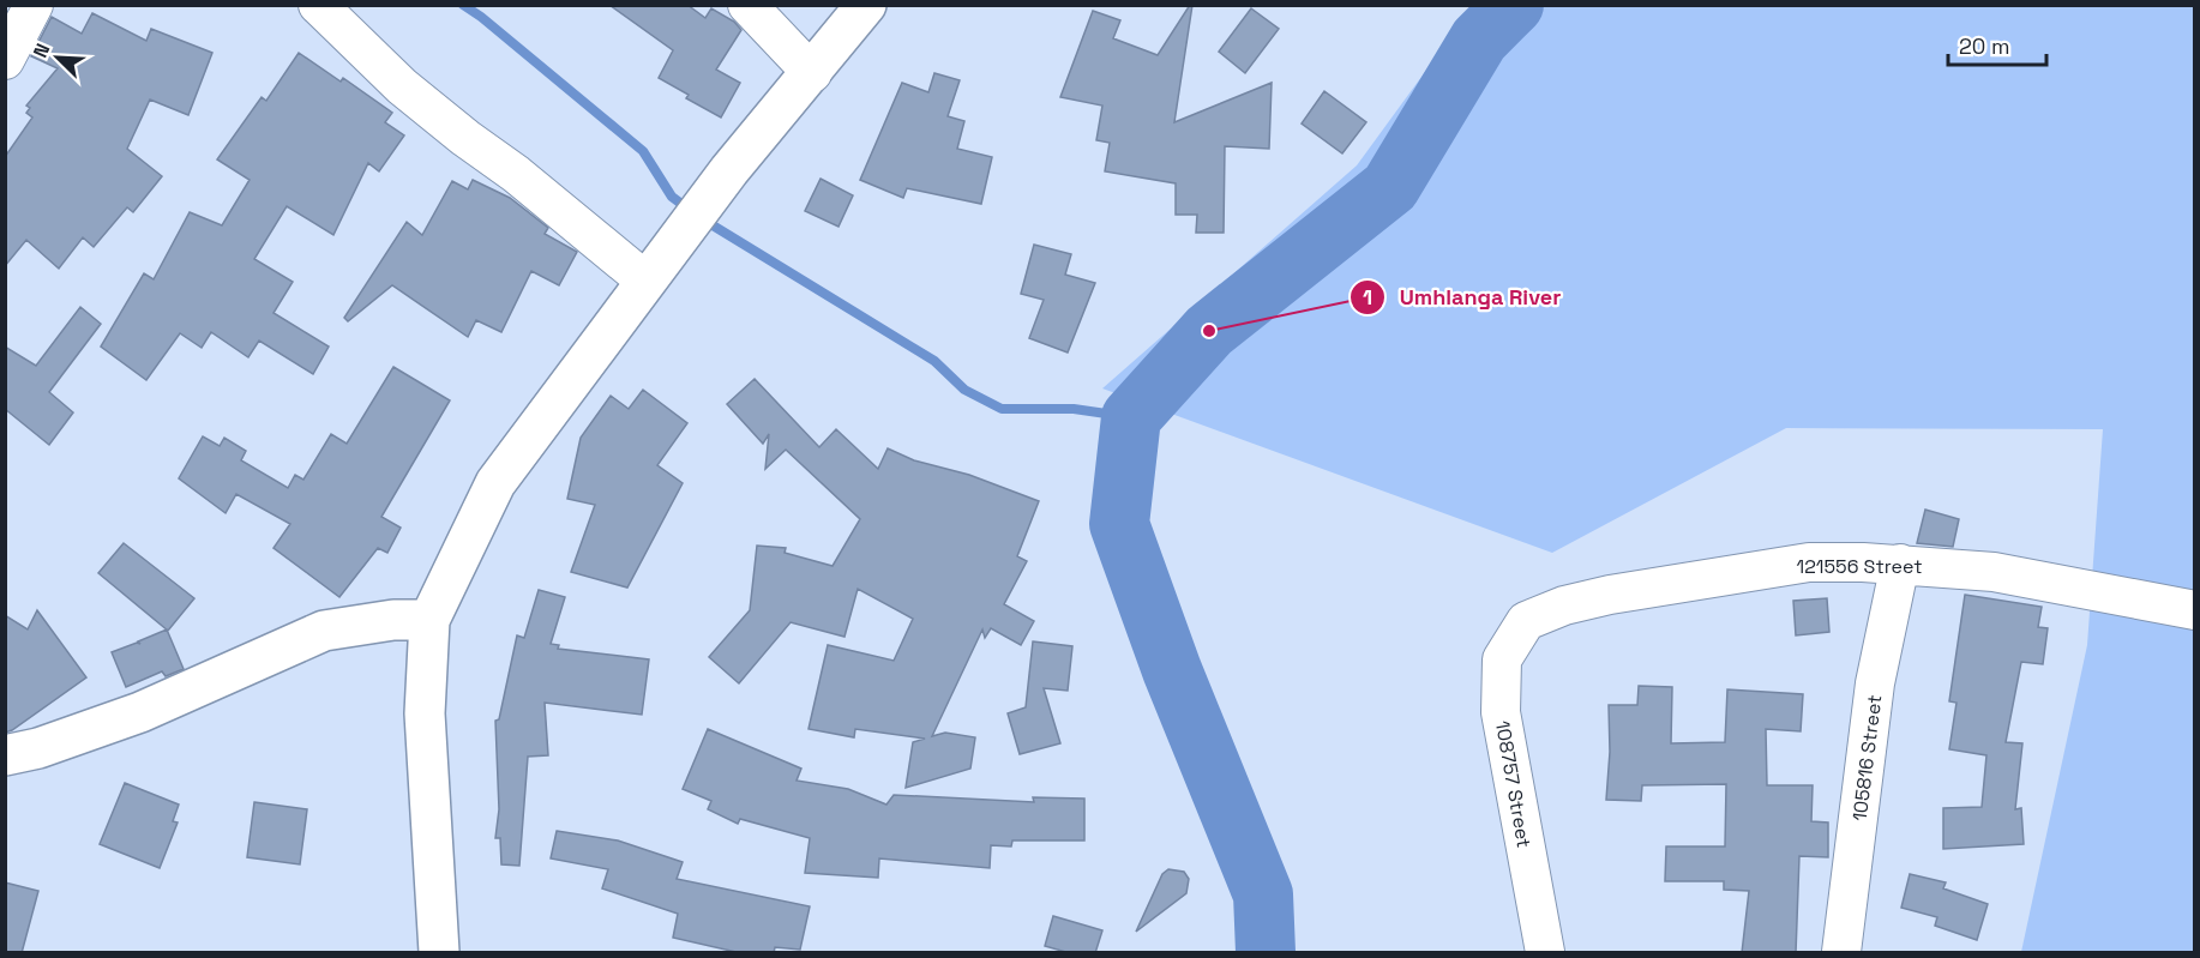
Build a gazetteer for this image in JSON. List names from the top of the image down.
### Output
{
  "streets": {
    "street": ["121556 Street", "105816 Street", "108757 Street"]
  },
  "crossings": [
    ["121556 Street", "105816 Street"],
    ["121556 Street", "108757 Street"]
  ],
  "places": ["Umhlanga River"],
  "scale_bar": "20 m",
  "north": "top left"
}
